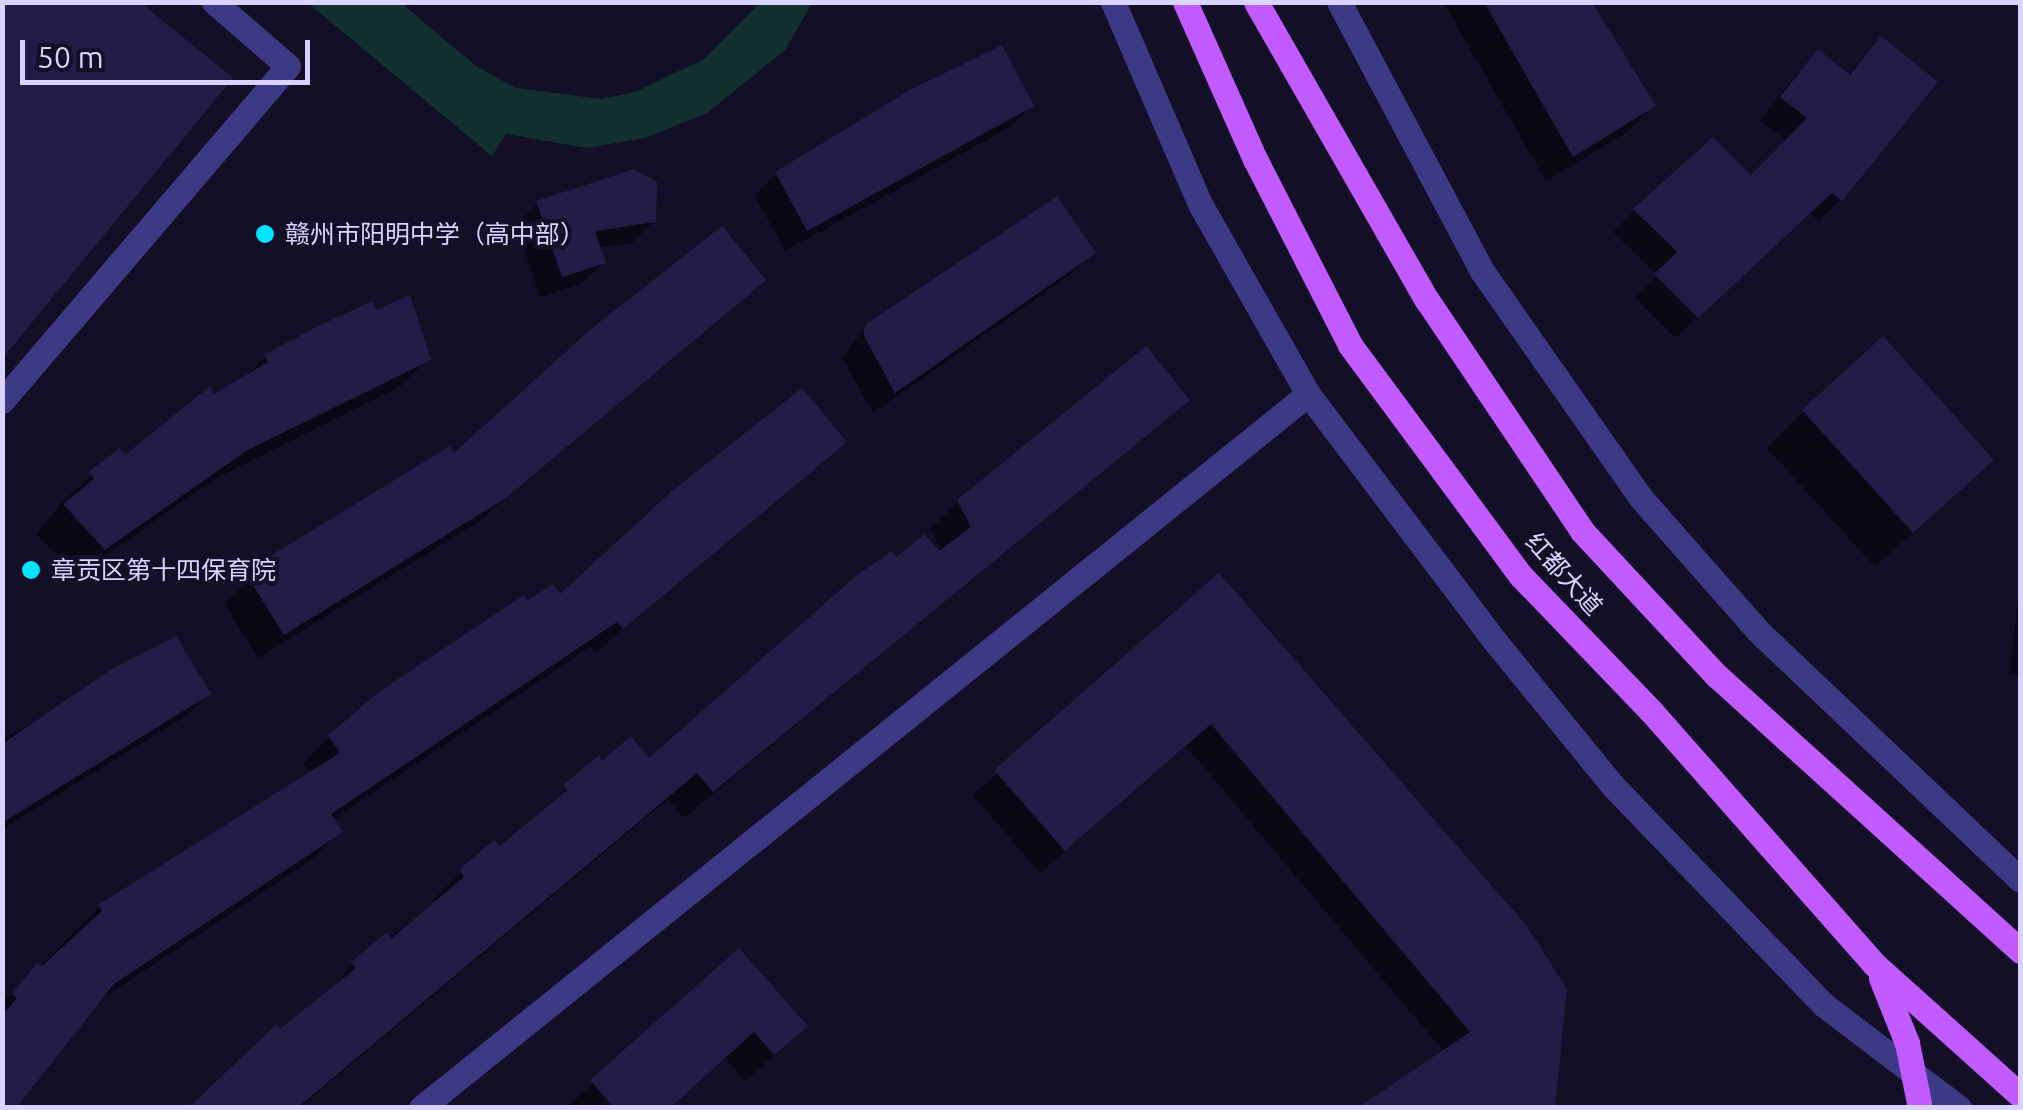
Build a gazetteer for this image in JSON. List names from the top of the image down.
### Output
{
  "streets": {
    "main road": ["红都大道"]
  },
  "places": ["赣州市阳明中学（高中部）", "章贡区第十四保育院"],
  "scale_bar": "50 m"
}
